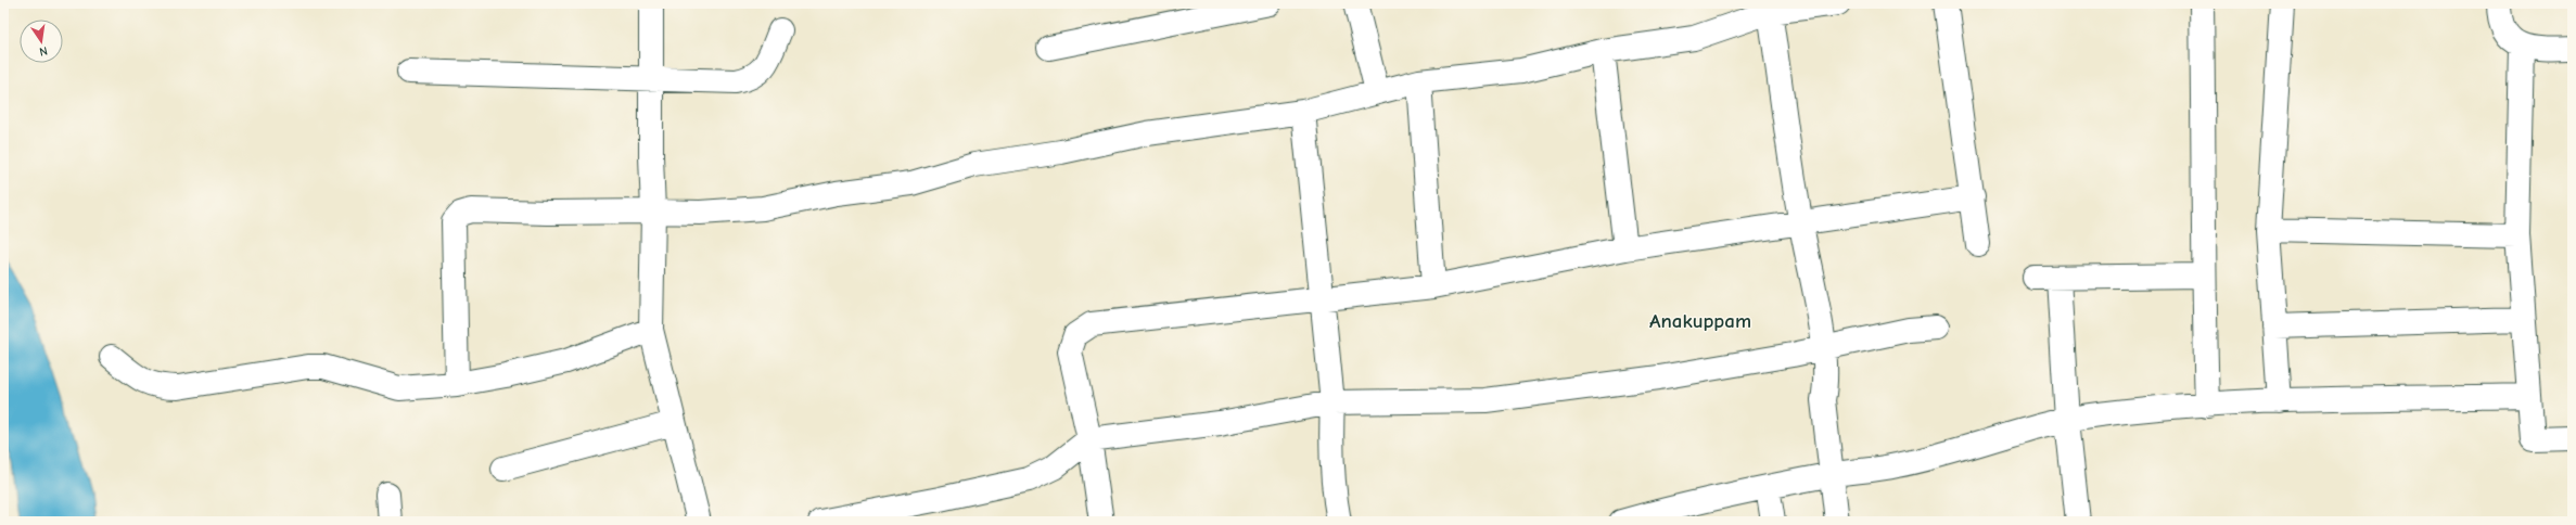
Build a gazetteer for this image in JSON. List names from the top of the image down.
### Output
{
  "districts": ["Anakuppam"],
  "north": "bottom"
}
